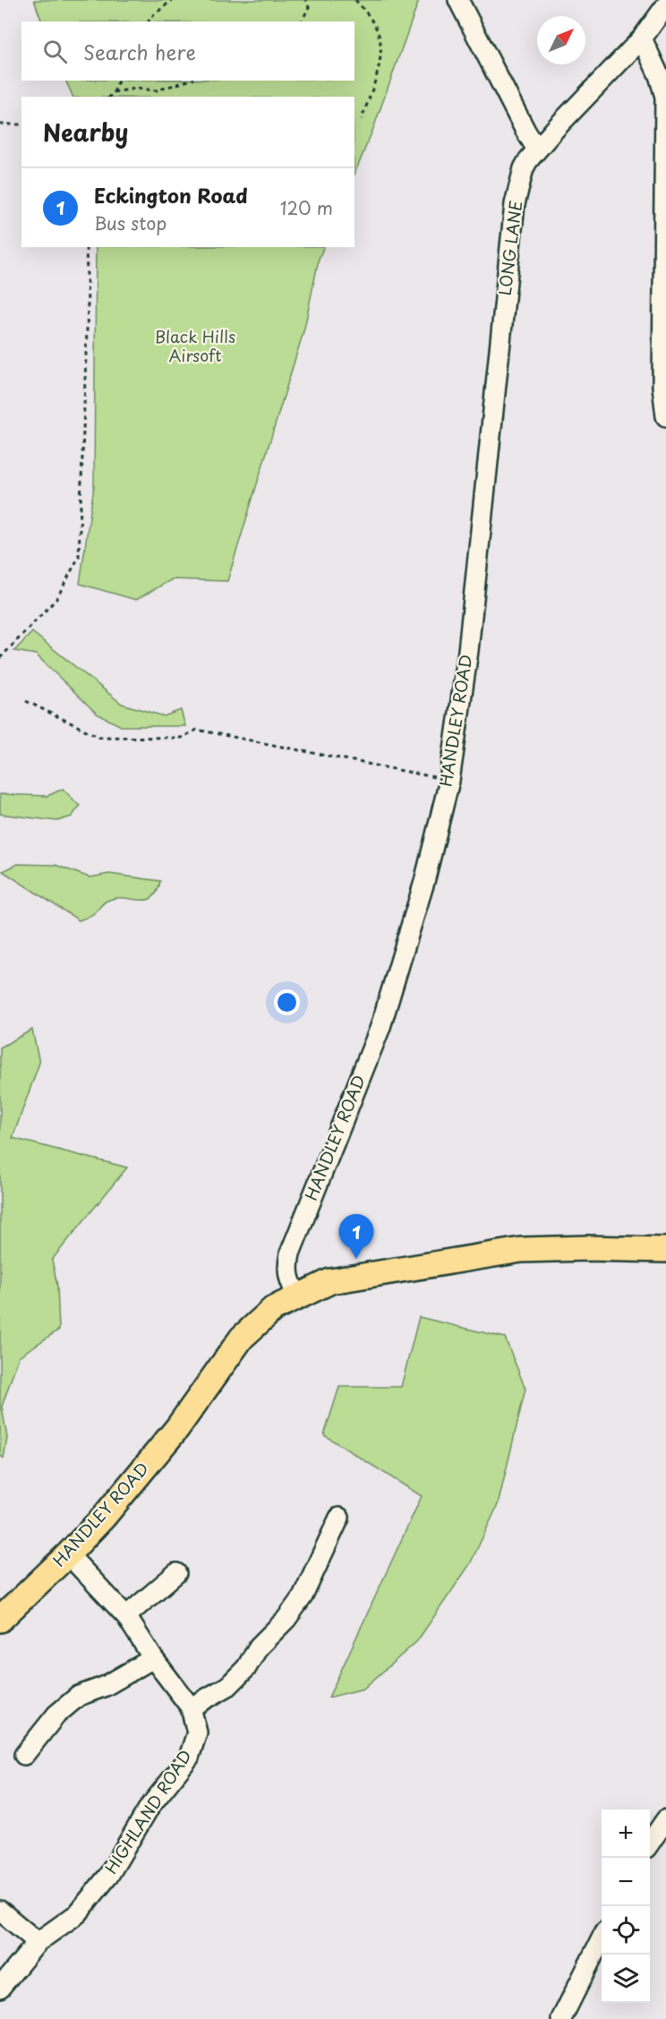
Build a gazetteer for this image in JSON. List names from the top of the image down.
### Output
{
  "streets": {
    "main road": ["HANDLEY ROAD"],
    "street": ["LONG LANE", "HIGHLAND ROAD"]
  },
  "crossings": [
    ["LONG LANE", "HANDLEY ROAD"],
    ["HANDLEY ROAD", "HIGHLAND ROAD"]
  ],
  "parks": ["Black Hills Airsoft"],
  "north": "top right",
  "page": {
    "search": "Search here",
    "heading": "Nearby",
    "list": [
      {
        "mark": "1",
        "name": "Eckington Road",
        "note": "Bus stop",
        "value": "120 m"
      }
    ],
    "pins": "1",
    "map_buttons": ["+", "−"]
  }
}
